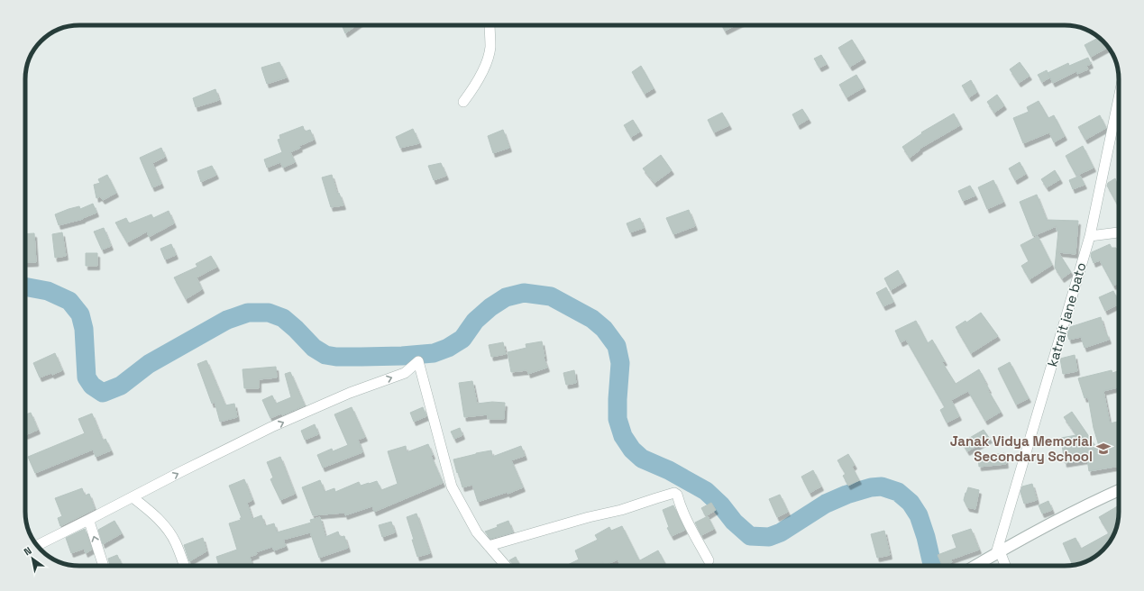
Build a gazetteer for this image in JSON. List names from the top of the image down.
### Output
{
  "streets": {
    "street": ["katrait jane bato"]
  },
  "places": {
    "school or university": ["Janak Vidya Memorial Secondary School"]
  },
  "north": "top left"
}
